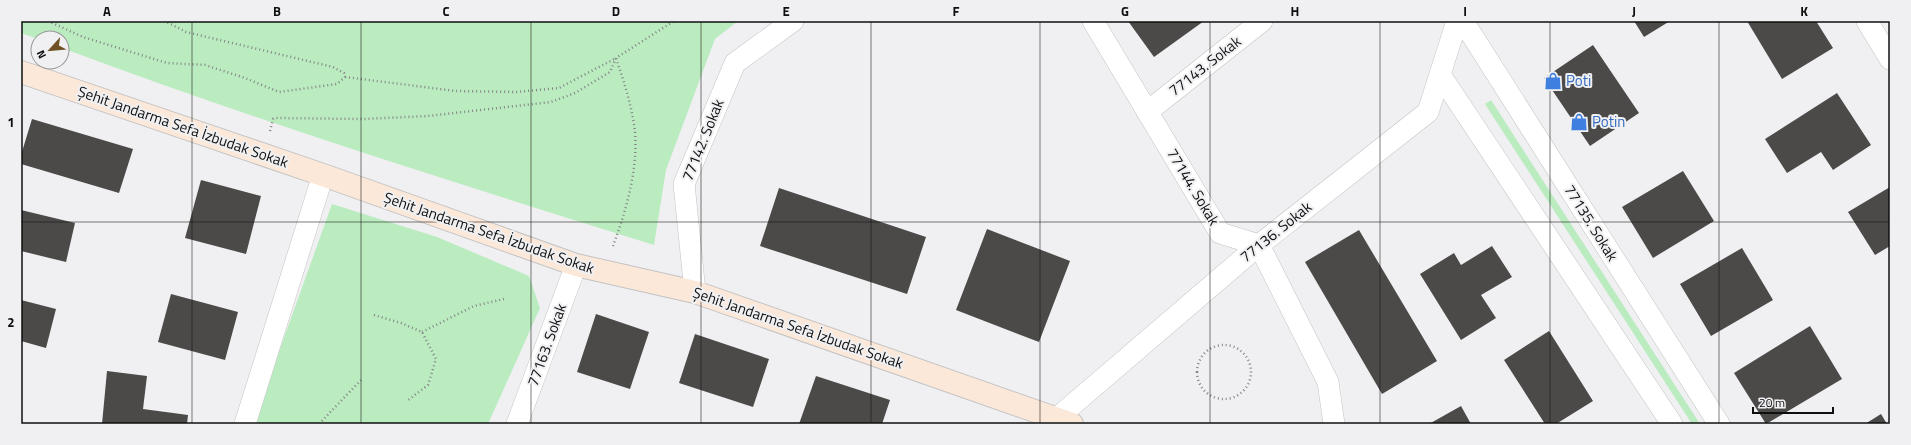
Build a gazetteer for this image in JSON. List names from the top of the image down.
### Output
{
  "streets": {
    "main road": ["Şehit Jandarma Sefa İzbudak Sokak"],
    "street": [
      "77143. Sokak",
      "77142. Sokak",
      "77144. Sokak",
      "77135. Sokak",
      "77136. Sokak",
      "77163. Sokak"
    ]
  },
  "crossings": [
    ["77143. Sokak", "77144. Sokak"],
    ["Şehit Jandarma Sefa İzbudak Sokak", "77142. Sokak"],
    ["Şehit Jandarma Sefa İzbudak Sokak", "77136. Sokak"],
    ["Şehit Jandarma Sefa İzbudak Sokak", "77163. Sokak"],
    ["77144. Sokak", "77136. Sokak"]
  ],
  "places": {
    "shop": ["Poti", "Potin"]
  },
  "scale_bar": "20 m",
  "north": "bottom left",
  "grid": {
    "columns": [
      "A",
      "B",
      "C",
      "D",
      "E",
      "F",
      "G",
      "H",
      "I",
      "J",
      "K"
    ],
    "rows": ["1", "2"]
  }
}
